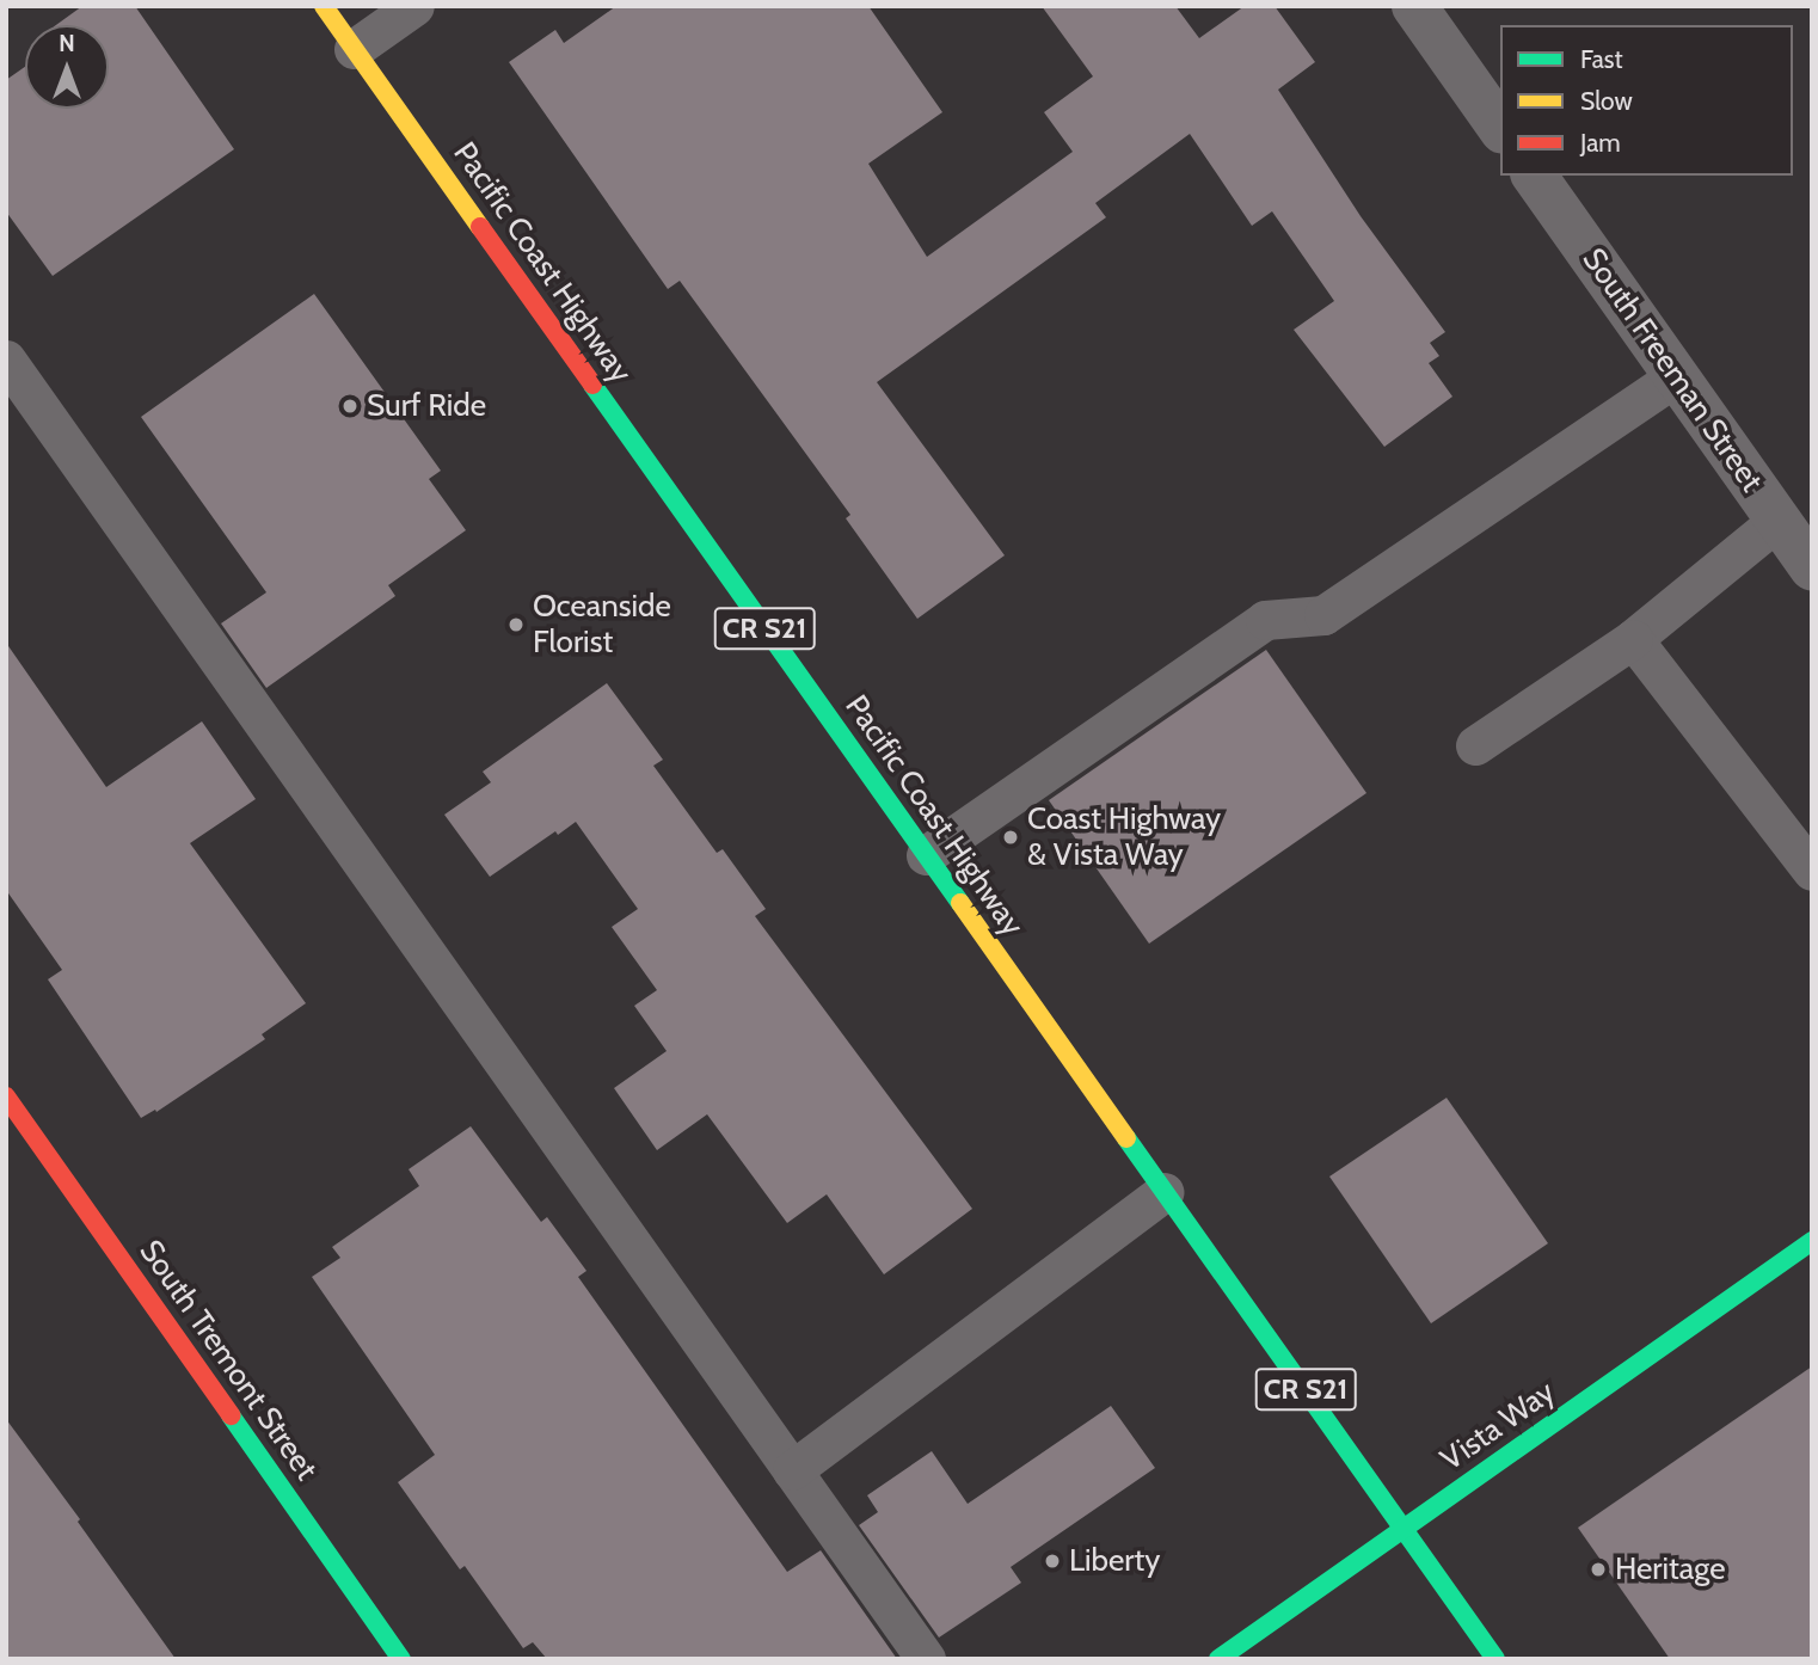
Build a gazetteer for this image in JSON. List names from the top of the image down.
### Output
{
  "streets": {
    "main road": [
      "Pacific Coast Highway",
      "CR S21",
      "South Tremont Street",
      "Vista Way"
    ],
    "street": ["South Freeman Street"]
  },
  "crossings": [
    ["Pacific Coast Highway", "Vista Way"]
  ],
  "places": [
    "Surf Ride",
    "Oceanside Florist",
    "Coast Highway & Vista Way",
    "Liberty",
    "Heritage"
  ],
  "legend": ["Fast", "Slow", "Jam"],
  "north": "top"
}
